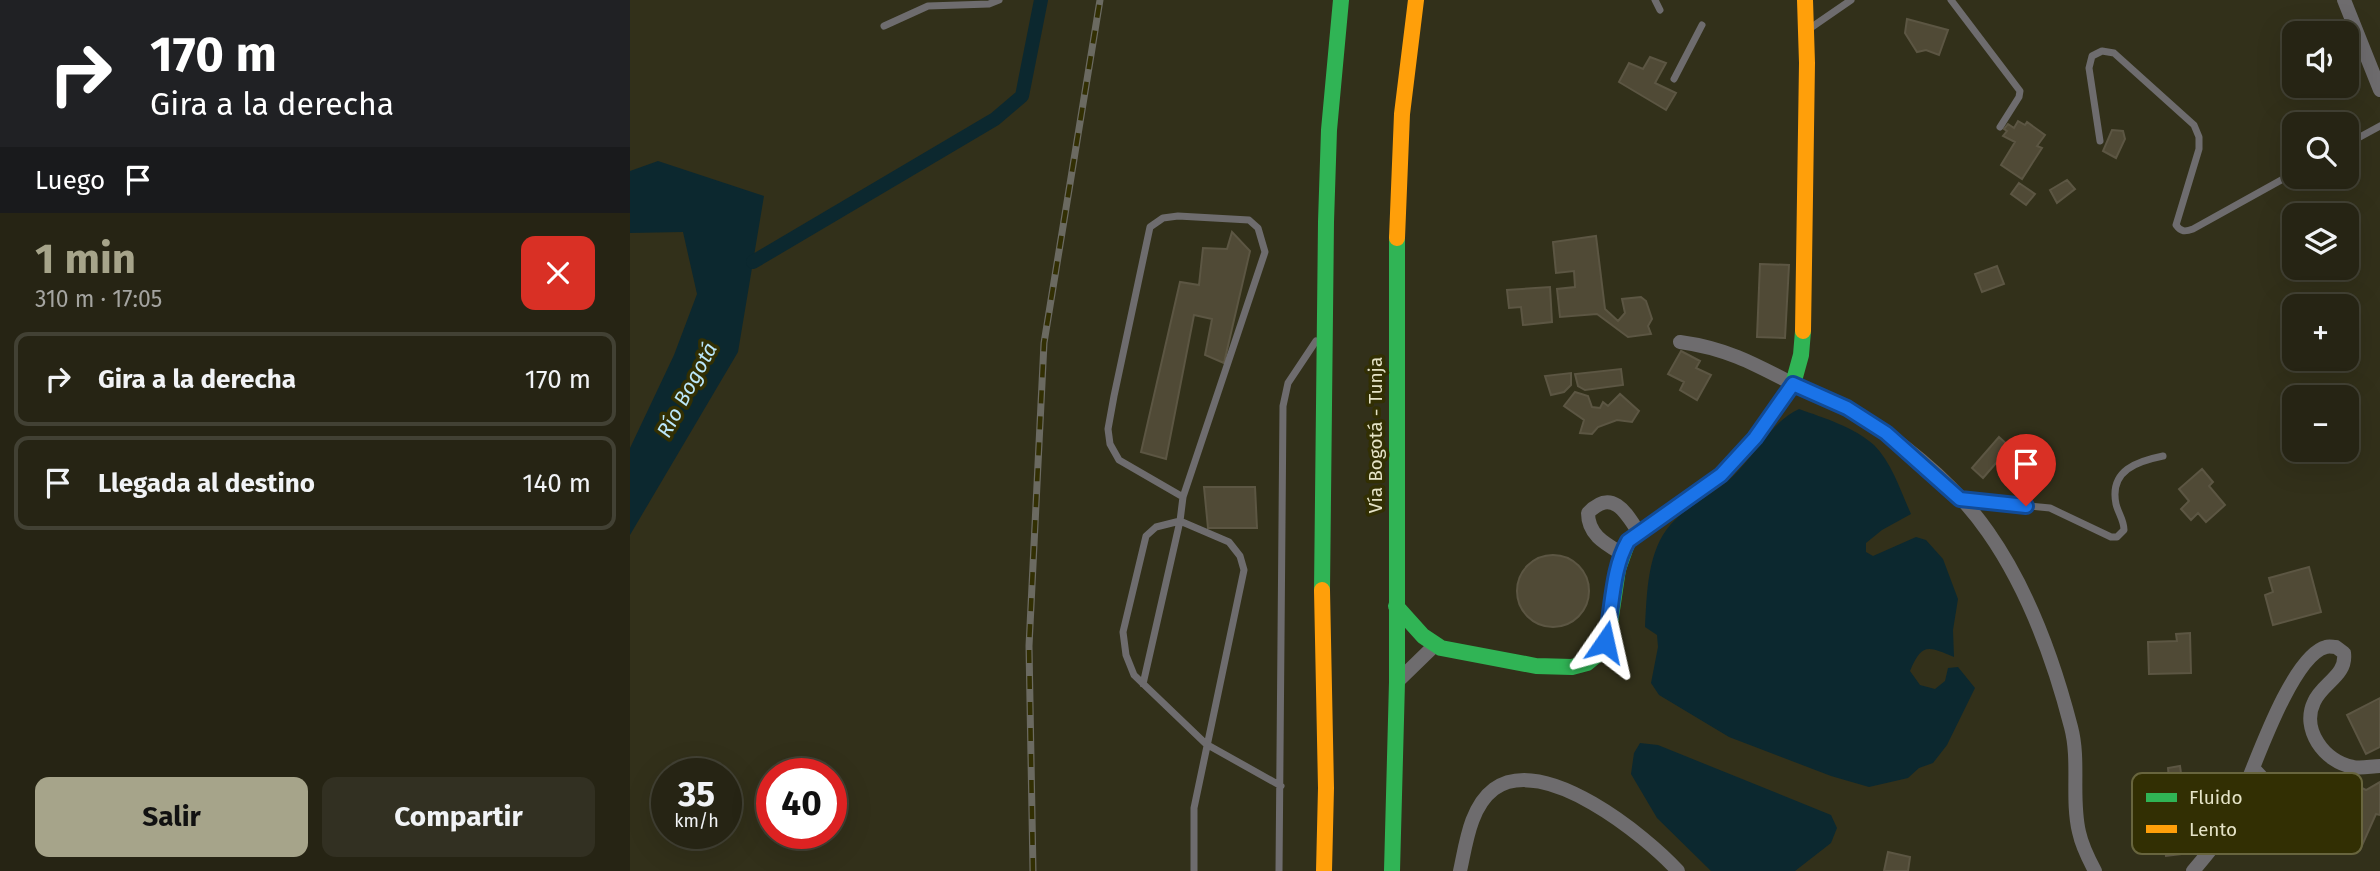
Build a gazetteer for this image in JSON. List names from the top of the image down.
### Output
{
  "streets": {
    "main road": ["Vía Bogotá - Tunja"]
  },
  "water": ["Río Bogotá"],
  "legend": ["Fluido", "Lento"],
  "page": {
    "turn": ["170 m", "Gira a la derecha"],
    "map_buttons": ["+", "−"],
    "then": "Luego",
    "heading": ["1 min", "310 m · 17:05"],
    "list": [
      {
        "name": "Gira a la derecha",
        "value": "170 m"
      },
      {
        "name": "Llegada al destino",
        "value": "140 m"
      }
    ],
    "speed": "35 km/h",
    "limit": "40",
    "buttons": ["Salir", "Compartir"]
  }
}
